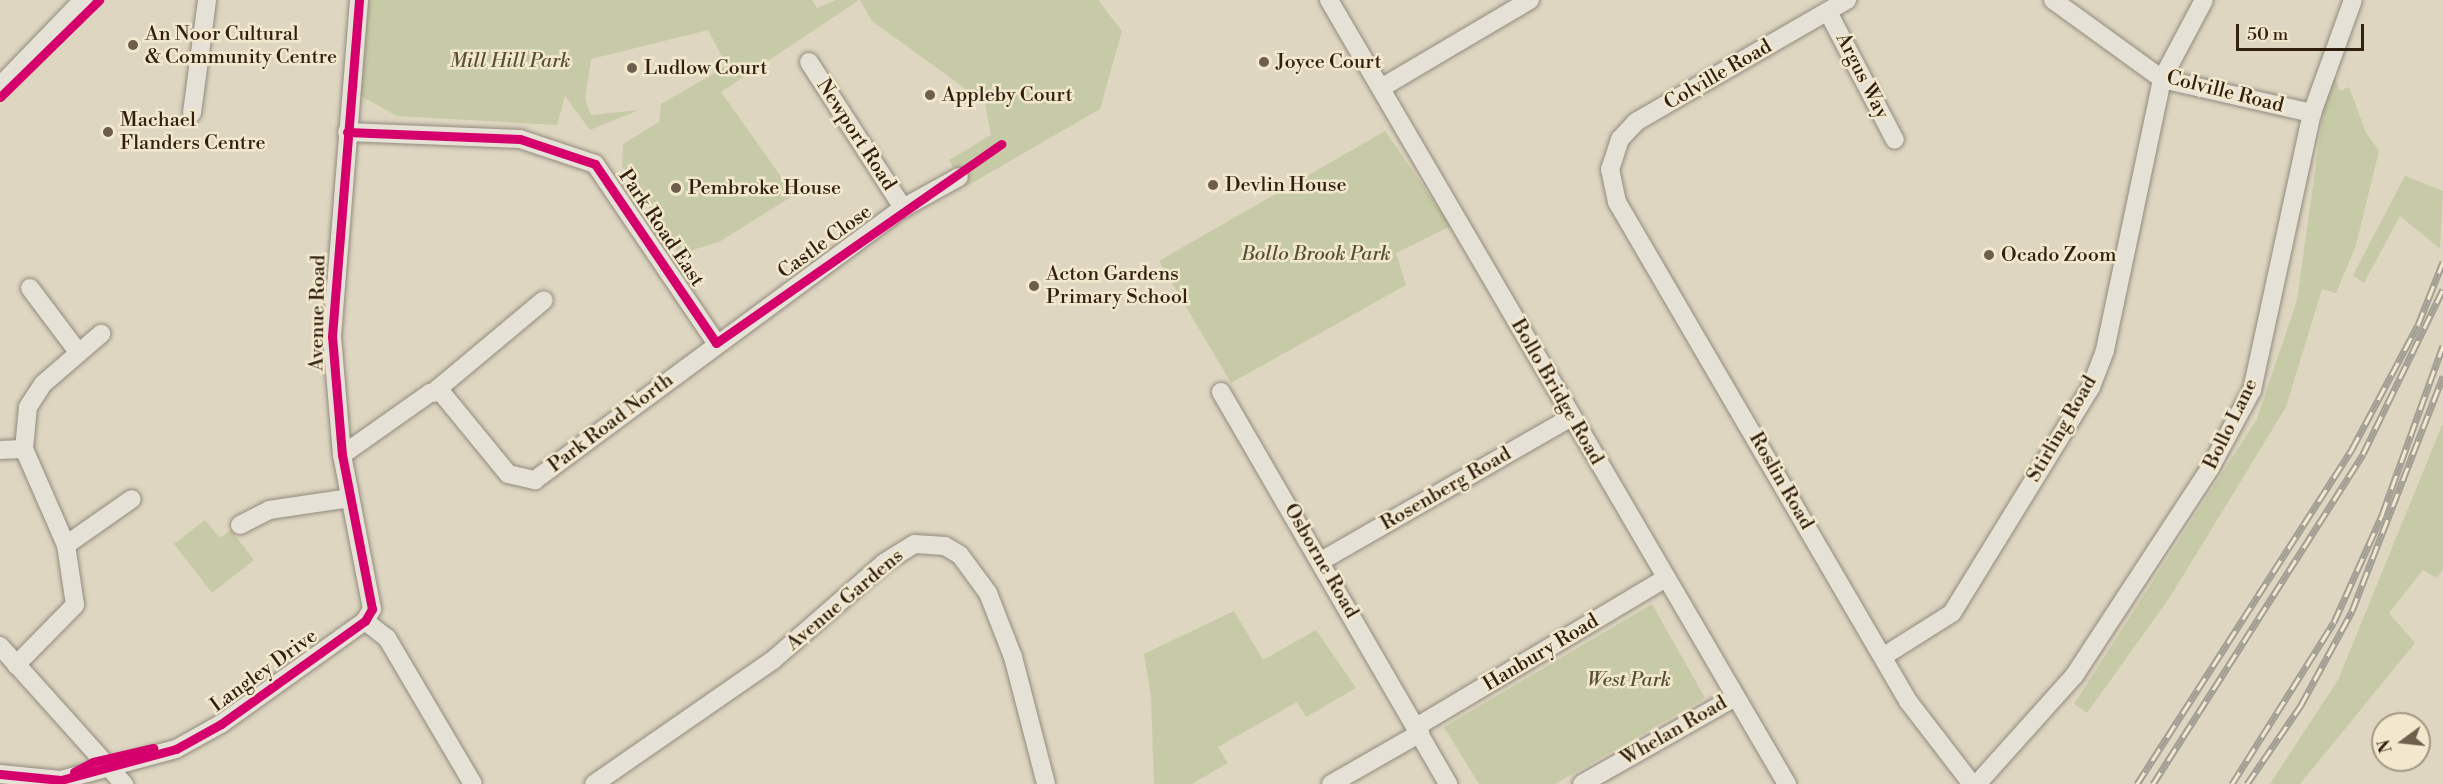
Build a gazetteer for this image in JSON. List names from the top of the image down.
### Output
{
  "streets": {
    "street": [
      "Colville Road",
      "Argus Way",
      "Newport Road",
      "Park Road East",
      "Castle Close",
      "Avenue Road",
      "Bollo Bridge Road",
      "Park Road North",
      "Bollo Lane",
      "Stirling Road",
      "Roslin Road",
      "Rosenberg Road",
      "Osborne Road",
      "Avenue Gardens",
      "Hanbury Road",
      "Langley Drive",
      "Whelan Road"
    ]
  },
  "crossings": [
    ["Colville Road", "Argus Way"],
    ["Colville Road", "Bollo Lane"],
    ["Colville Road", "Stirling Road"],
    ["Colville Road", "Roslin Road"],
    ["Newport Road", "Castle Close"],
    ["Park Road East", "Castle Close"],
    ["Park Road East", "Avenue Road"],
    ["Park Road East", "Park Road North"],
    ["Castle Close", "Park Road North"],
    ["Avenue Road", "Langley Drive"],
    ["Bollo Bridge Road", "Rosenberg Road"],
    ["Bollo Bridge Road", "Hanbury Road"],
    ["Bollo Bridge Road", "Whelan Road"],
    ["Stirling Road", "Roslin Road"],
    ["Rosenberg Road", "Osborne Road"],
    ["Osborne Road", "Hanbury Road"]
  ],
  "parks": ["Mill Hill Park", "Bollo Brook Park", "West Park"],
  "places": [
    "An Noor Cultural & Community Centre",
    "Joyce Court",
    "Ludlow Court",
    "Appleby Court",
    "Machael Flanders Centre",
    "Devlin House",
    "Pembroke House",
    "Ocado Zoom",
    "Acton Gardens Primary School"
  ],
  "scale_bar": "50 m",
  "north": "left"
}
